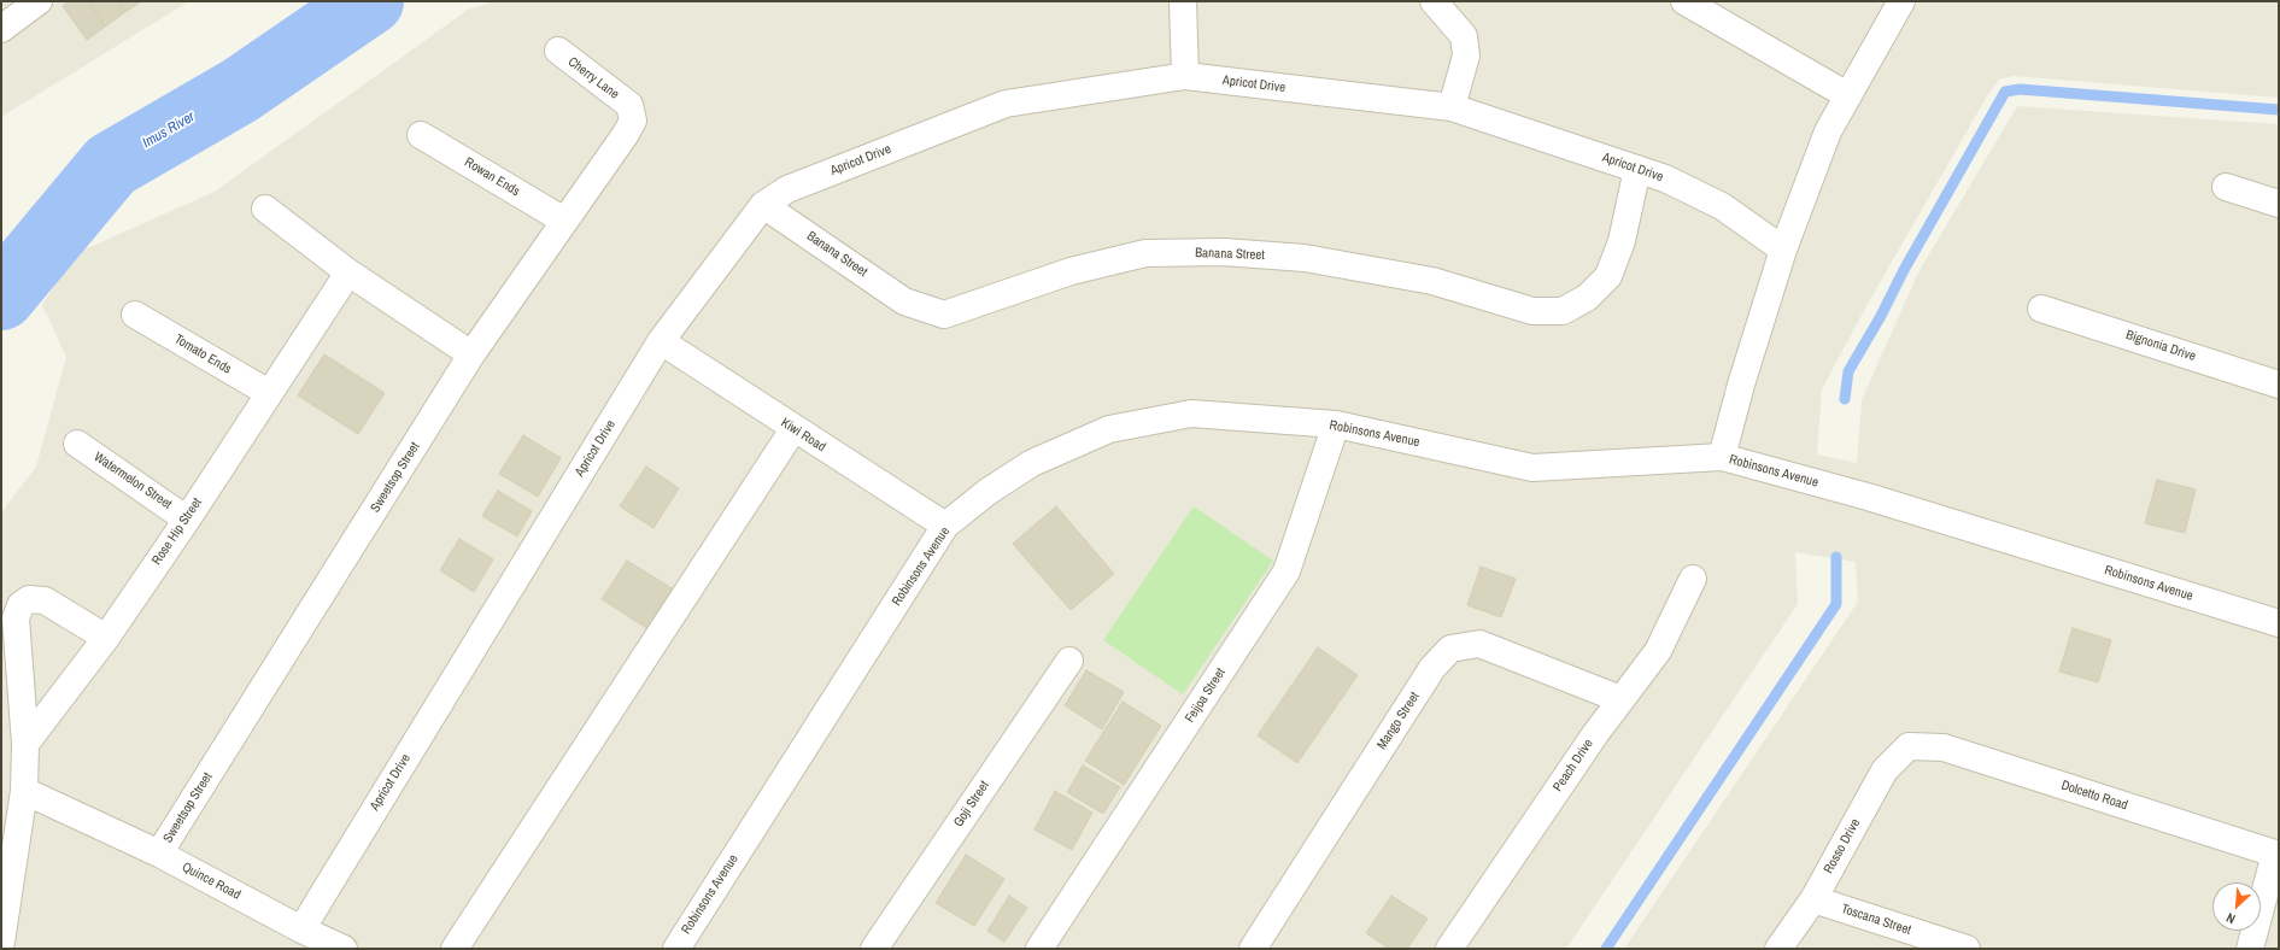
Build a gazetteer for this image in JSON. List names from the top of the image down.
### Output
{
  "streets": {
    "street": [
      "Cherry Lane",
      "Apricot Drive",
      "Rowan Ends",
      "Banana Street",
      "Bignonia Drive",
      "Tomato Ends",
      "Robinsons Avenue",
      "Kiwi Road",
      "Sweetsop Street",
      "Watermelon Street",
      "Rose Hip Street",
      "Feijoa Street",
      "Mango Street",
      "Peach Drive",
      "Dolcetto Road",
      "Goji Street",
      "Rosso Drive",
      "Quince Road",
      "Toscana Street"
    ]
  },
  "crossings": [
    ["Cherry Lane", "Sweetsop Street"],
    ["Apricot Drive", "Banana Street"],
    ["Apricot Drive", "Kiwi Road"],
    ["Apricot Drive", "Quince Road"],
    ["Rowan Ends", "Sweetsop Street"],
    ["Tomato Ends", "Rose Hip Street"],
    ["Robinsons Avenue", "Kiwi Road"],
    ["Robinsons Avenue", "Feijoa Street"],
    ["Sweetsop Street", "Quince Road"],
    ["Watermelon Street", "Rose Hip Street"],
    ["Mango Street", "Peach Drive"],
    ["Dolcetto Road", "Rosso Drive"],
    ["Rosso Drive", "Toscana Street"]
  ],
  "water": ["Imus River"],
  "north": "bottom left"
}
